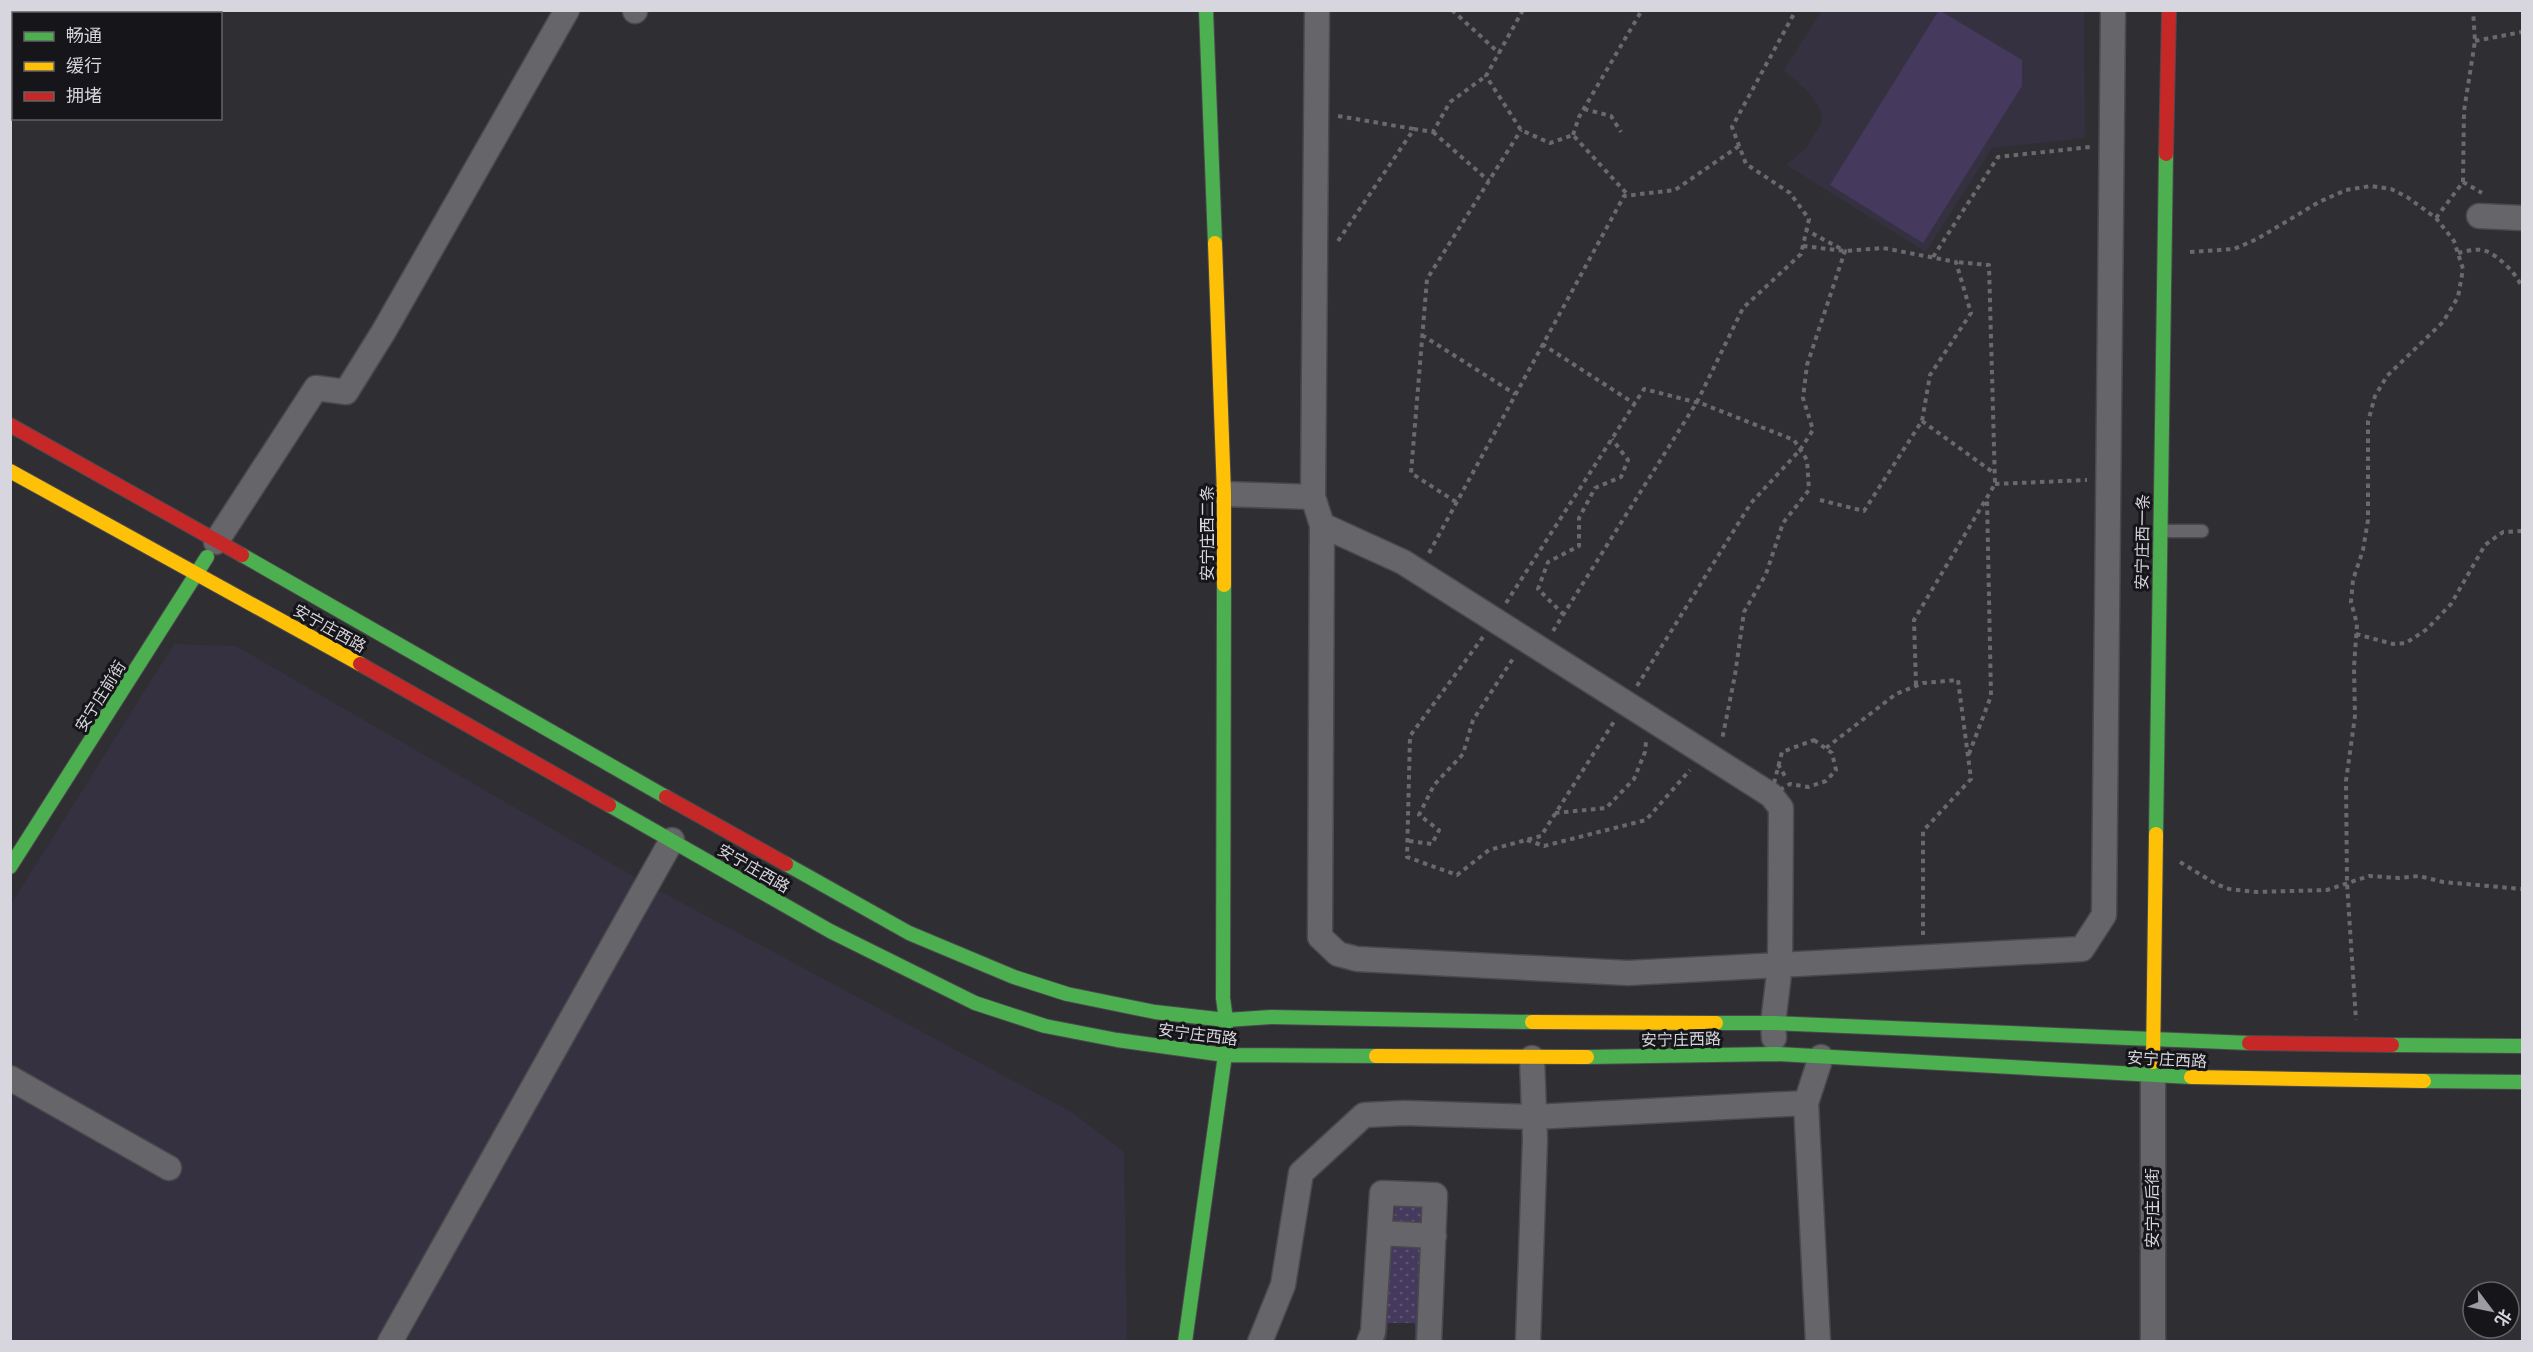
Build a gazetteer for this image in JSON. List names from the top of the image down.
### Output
{
  "streets": {
    "main road": [
      "安宁庄西二条",
      "安宁庄西一条",
      "安宁庄西路",
      "安宁庄前街"
    ],
    "street": ["安宁庄后街"]
  },
  "crossings": [
    ["安宁庄西二条", "安宁庄西路"],
    ["安宁庄西一条", "安宁庄西路"],
    ["安宁庄西一条", "安宁庄后街"],
    ["安宁庄西路", "安宁庄前街"],
    ["安宁庄西路", "安宁庄后街"]
  ],
  "legend": ["畅通", "缓行", "拥堵"],
  "north": "bottom right"
}
